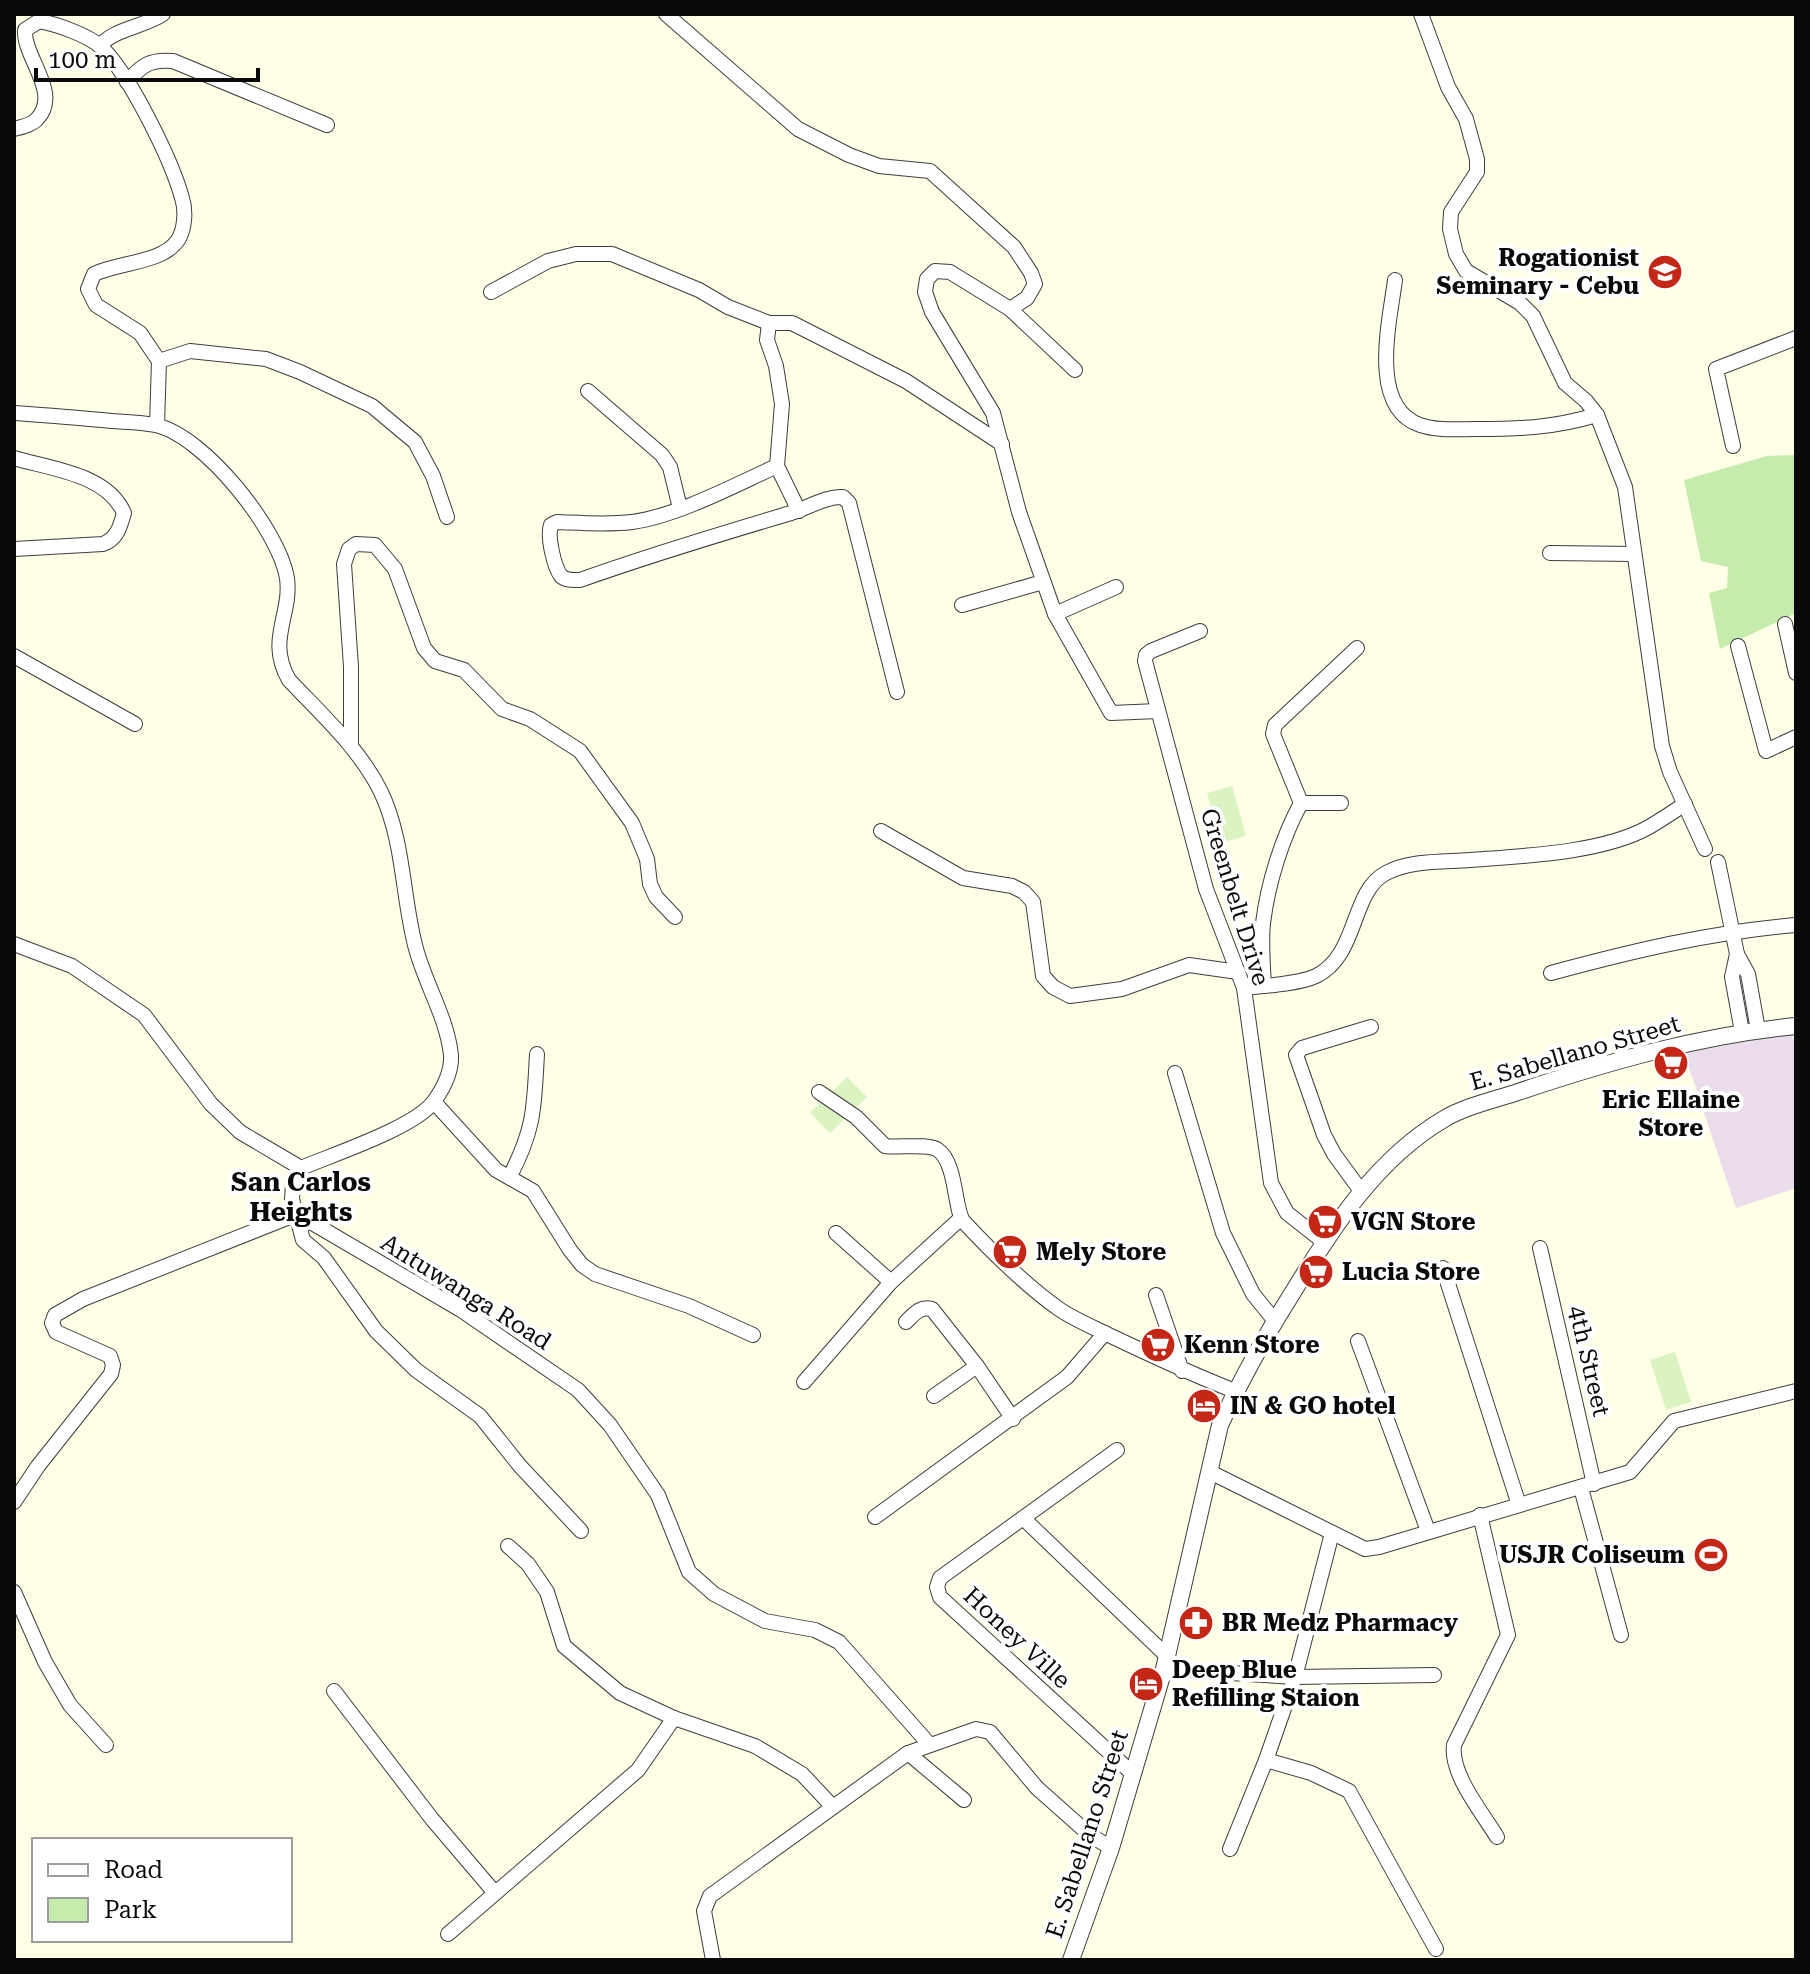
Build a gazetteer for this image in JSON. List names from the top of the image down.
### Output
{
  "streets": {
    "street": [
      "Greenbelt Drive",
      "E. Sabellano Street",
      "Antuwanga Road",
      "4th Street",
      "Honey Ville"
    ]
  },
  "crossings": [
    ["Greenbelt Drive", "E. Sabellano Street"],
    ["E. Sabellano Street", "Honey Ville"]
  ],
  "districts": ["San Carlos Heights"],
  "places": {
    "school or university": ["Rogationist Seminary - Cebu"],
    "supermarket": [
      "Eric Ellaine Store",
      "VGN Store",
      "Mely Store",
      "Lucia Store",
      "Kenn Store"
    ],
    "hotel": ["IN & GO hotel", "Deep Blue Refilling Staion"],
    "sports": ["USJR Coliseum"],
    "pharmacy": ["BR Medz Pharmacy"]
  },
  "legend": ["Road", "Park"],
  "scale_bar": "100 m"
}
